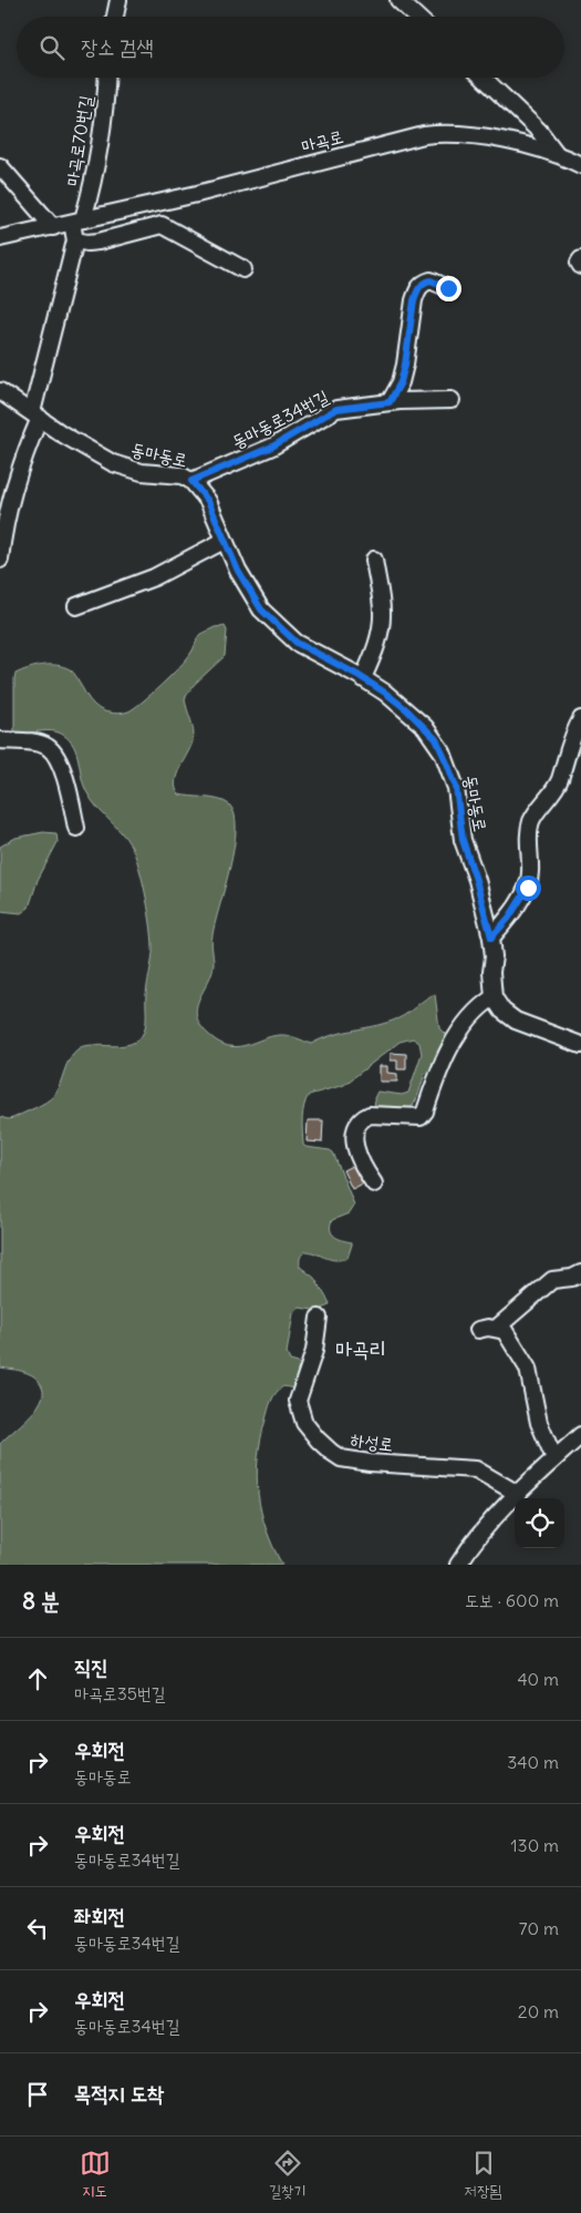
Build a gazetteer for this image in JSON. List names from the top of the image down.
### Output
{
  "streets": {
    "street": [
      "마곡로70번길",
      "마곡로",
      "동마동로34번길",
      "동마동로",
      "하성로"
    ]
  },
  "crossings": [
    ["마곡로70번길", "마곡로"],
    ["동마동로34번길", "동마동로"]
  ],
  "districts": ["마곡리"],
  "page": {
    "search": "장소 검색",
    "heading": ["8 분", "도보 · 600 m"],
    "list": [
      ["직진", "마곡로35번길", "40 m"],
      ["우회전", "동마동로", "340 m"],
      ["우회전", "동마동로34번길", "130 m"],
      ["좌회전", "동마동로34번길", "70 m"],
      ["우회전", "동마동로34번길", "20 m"],
      "목적지 도착"
    ],
    "nav": ["지도", "길찾기", "저장됨"]
  }
}
